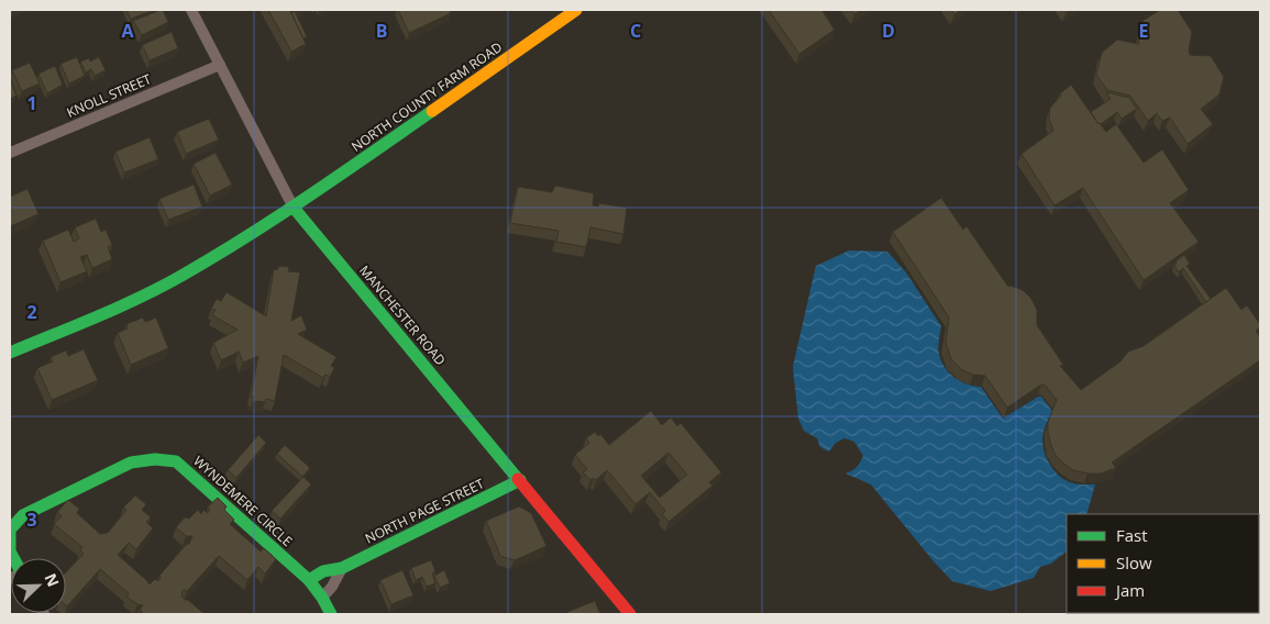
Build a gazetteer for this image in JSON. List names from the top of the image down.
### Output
{
  "streets": {
    "street": [
      "KNOLL STREET",
      "NORTH COUNTY FARM ROAD",
      "MANCHESTER ROAD",
      "WYNDEMERE CIRCLE",
      "NORTH PAGE STREET"
    ]
  },
  "crossings": [
    ["KNOLL STREET", "MANCHESTER ROAD"],
    ["NORTH COUNTY FARM ROAD", "MANCHESTER ROAD"],
    ["MANCHESTER ROAD", "NORTH PAGE STREET"],
    ["WYNDEMERE CIRCLE", "NORTH PAGE STREET"]
  ],
  "legend": ["Fast", "Slow", "Jam"],
  "north": "top right",
  "grid": {
    "columns": [
      "A",
      "B",
      "C",
      "D",
      "E"
    ],
    "rows": ["1", "2", "3"]
  }
}
